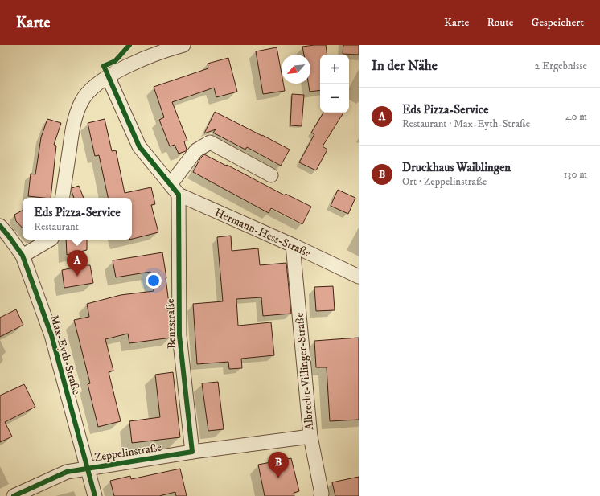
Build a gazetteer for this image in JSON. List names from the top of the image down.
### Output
{
  "streets": {
    "street": [
      "Hermann-Hess-Straße",
      "Benzstraße",
      "Max-Eyth-Straße",
      "Albrecht-Villinger-Straße",
      "Zeppelinstraße"
    ]
  },
  "crossings": [
    ["Hermann-Hess-Straße", "Benzstraße"],
    ["Hermann-Hess-Straße", "Albrecht-Villinger-Straße"],
    ["Benzstraße", "Zeppelinstraße"],
    ["Max-Eyth-Straße", "Zeppelinstraße"],
    ["Albrecht-Villinger-Straße", "Zeppelinstraße"]
  ],
  "north": "bottom left",
  "page": {
    "header": "Karte",
    "nav": ["Karte", "Route", "Gespeichert"],
    "heading": ["In der Nähe", "2 Ergebnisse"],
    "map_buttons": ["+", "−"],
    "list": [
      {
        "mark": "A",
        "name": "Eds Pizza-Service",
        "note": "Restaurant · Max-Eyth-Straße",
        "value": "40 m"
      },
      {
        "mark": "B",
        "name": "Druckhaus Waiblingen",
        "note": "Ort · Zeppelinstraße",
        "value": "130 m"
      }
    ],
    "popup": ["Eds Pizza-Service", "Restaurant"],
    "pins": ["A", "B"]
  }
}
